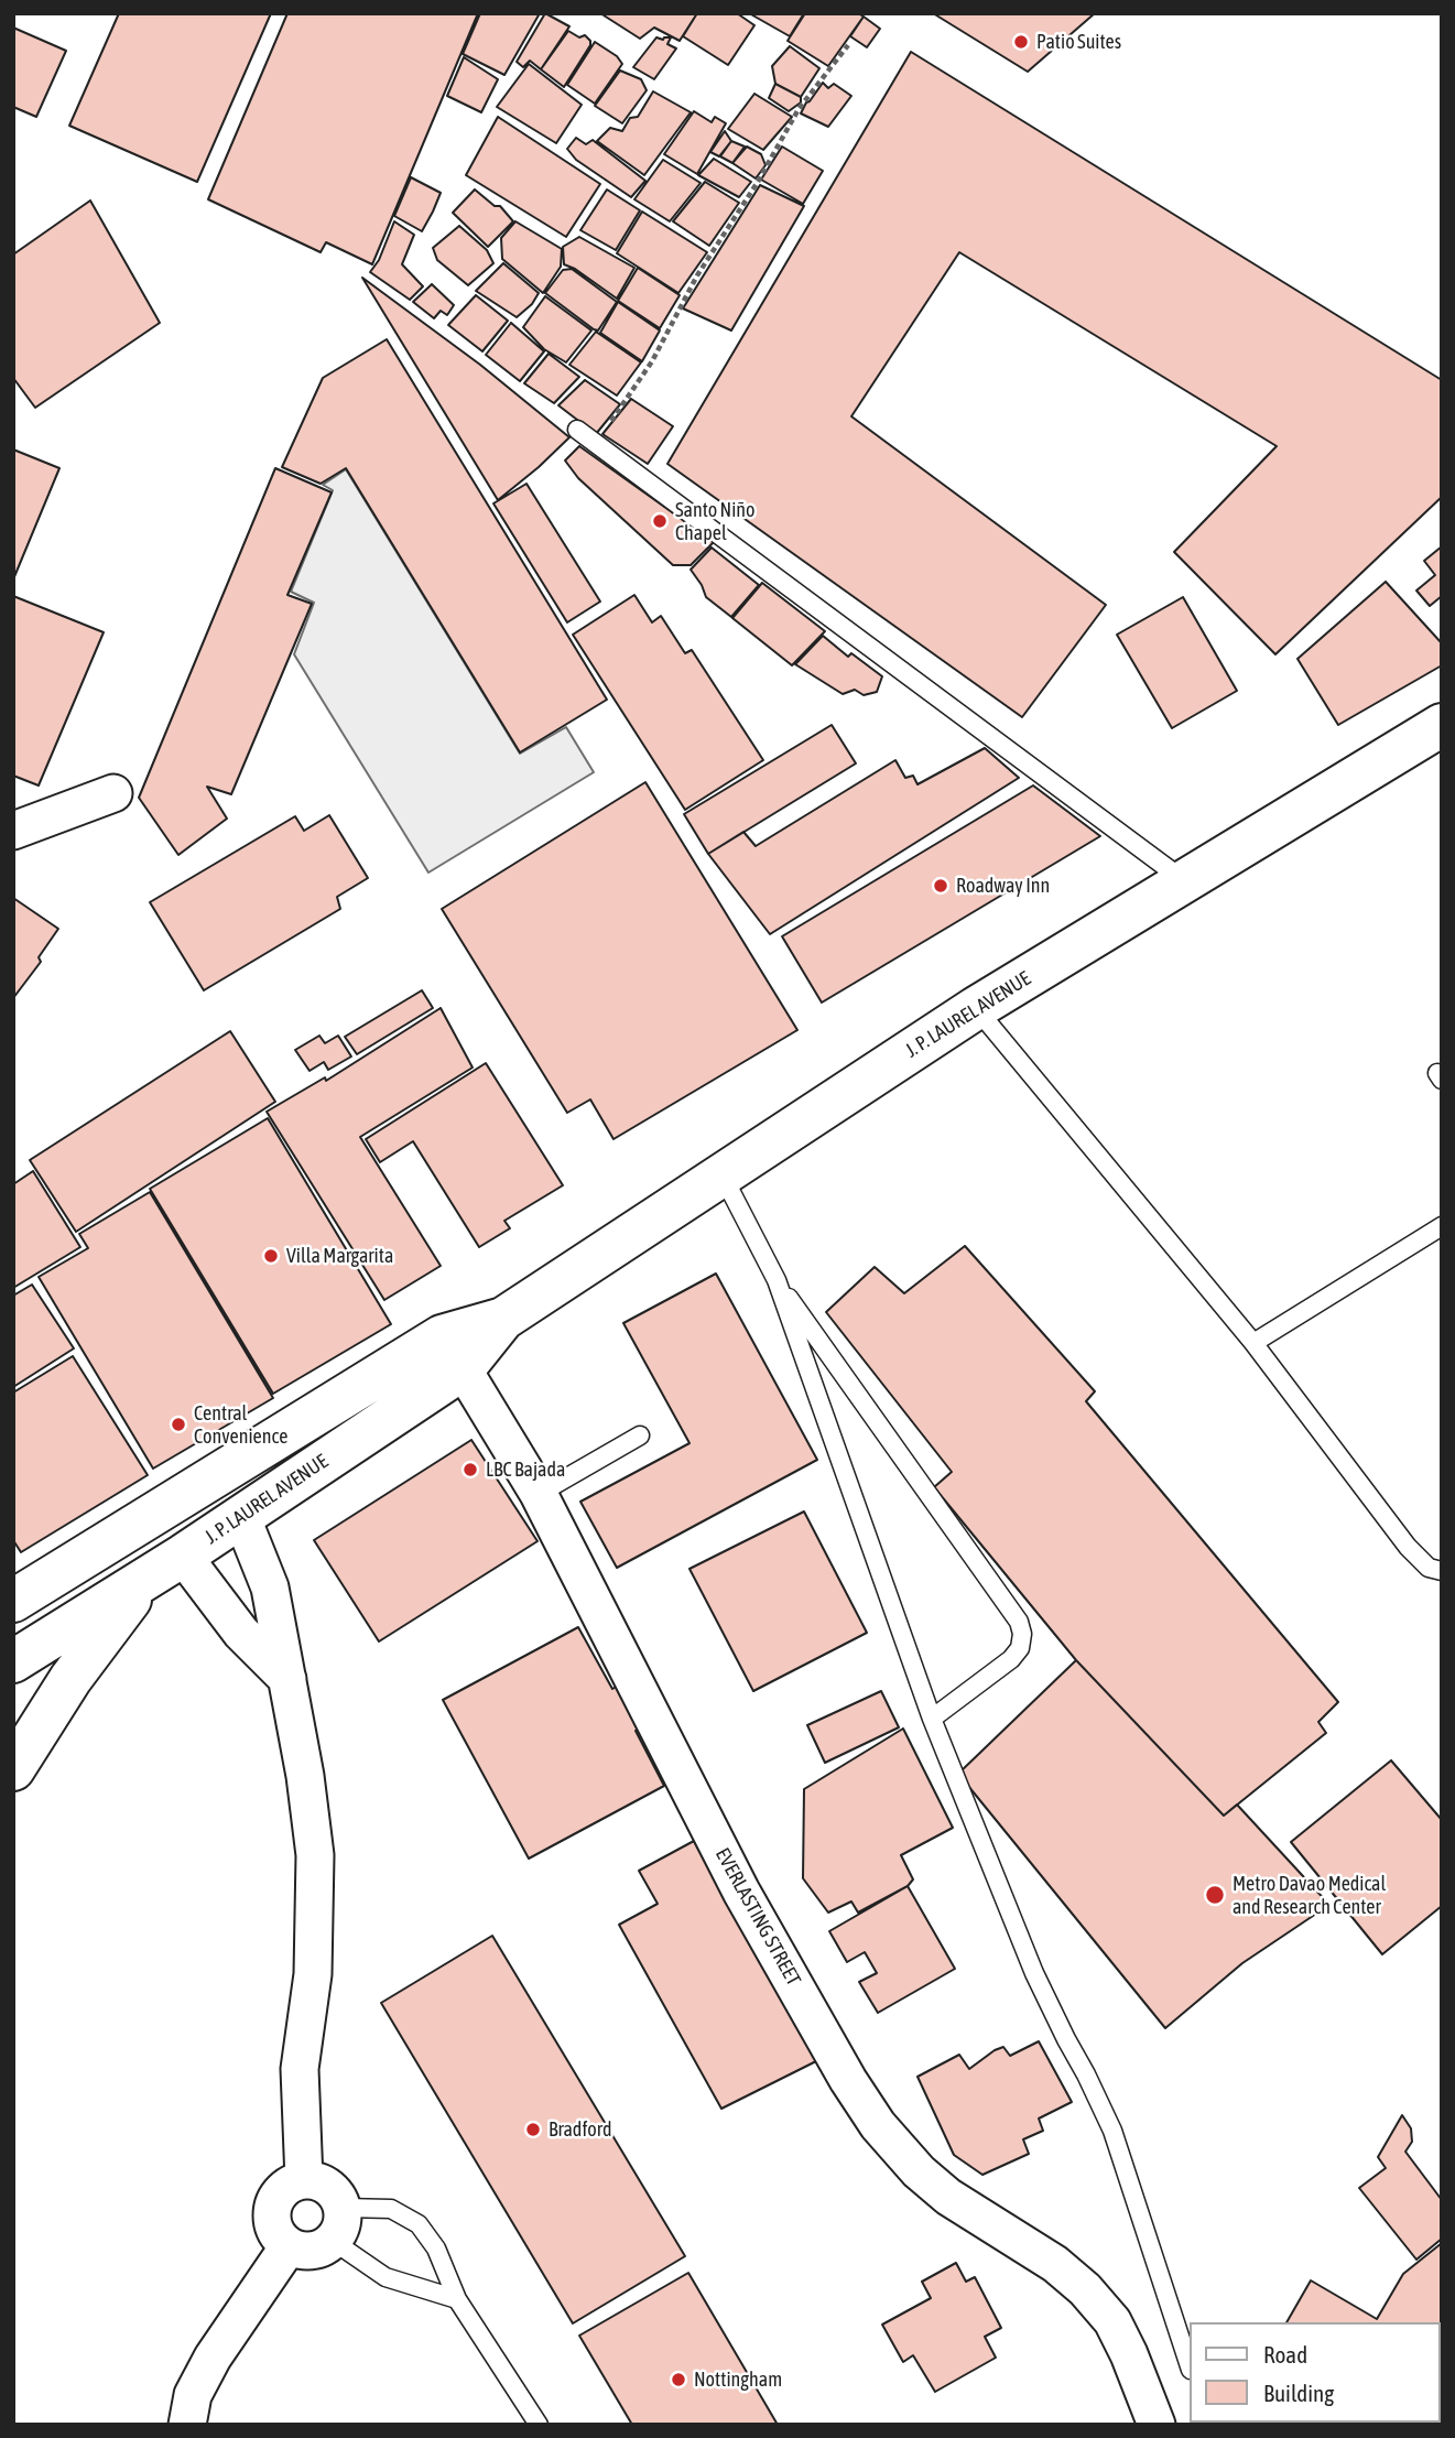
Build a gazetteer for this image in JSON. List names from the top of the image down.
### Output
{
  "streets": {
    "main road": ["J. P. LAUREL AVENUE"],
    "street": ["EVERLASTING STREET"]
  },
  "crossings": [
    ["J. P. LAUREL AVENUE", "EVERLASTING STREET"]
  ],
  "places": [
    "Patio Suites",
    "Santo Niño Chapel",
    "Roadway Inn",
    "Villa Margarita",
    "Central Convenience",
    "LBC Bajada",
    "Metro Davao Medical and Research Center",
    "Bradford",
    "Nottingham"
  ],
  "legend": ["Road", "Building"]
}
